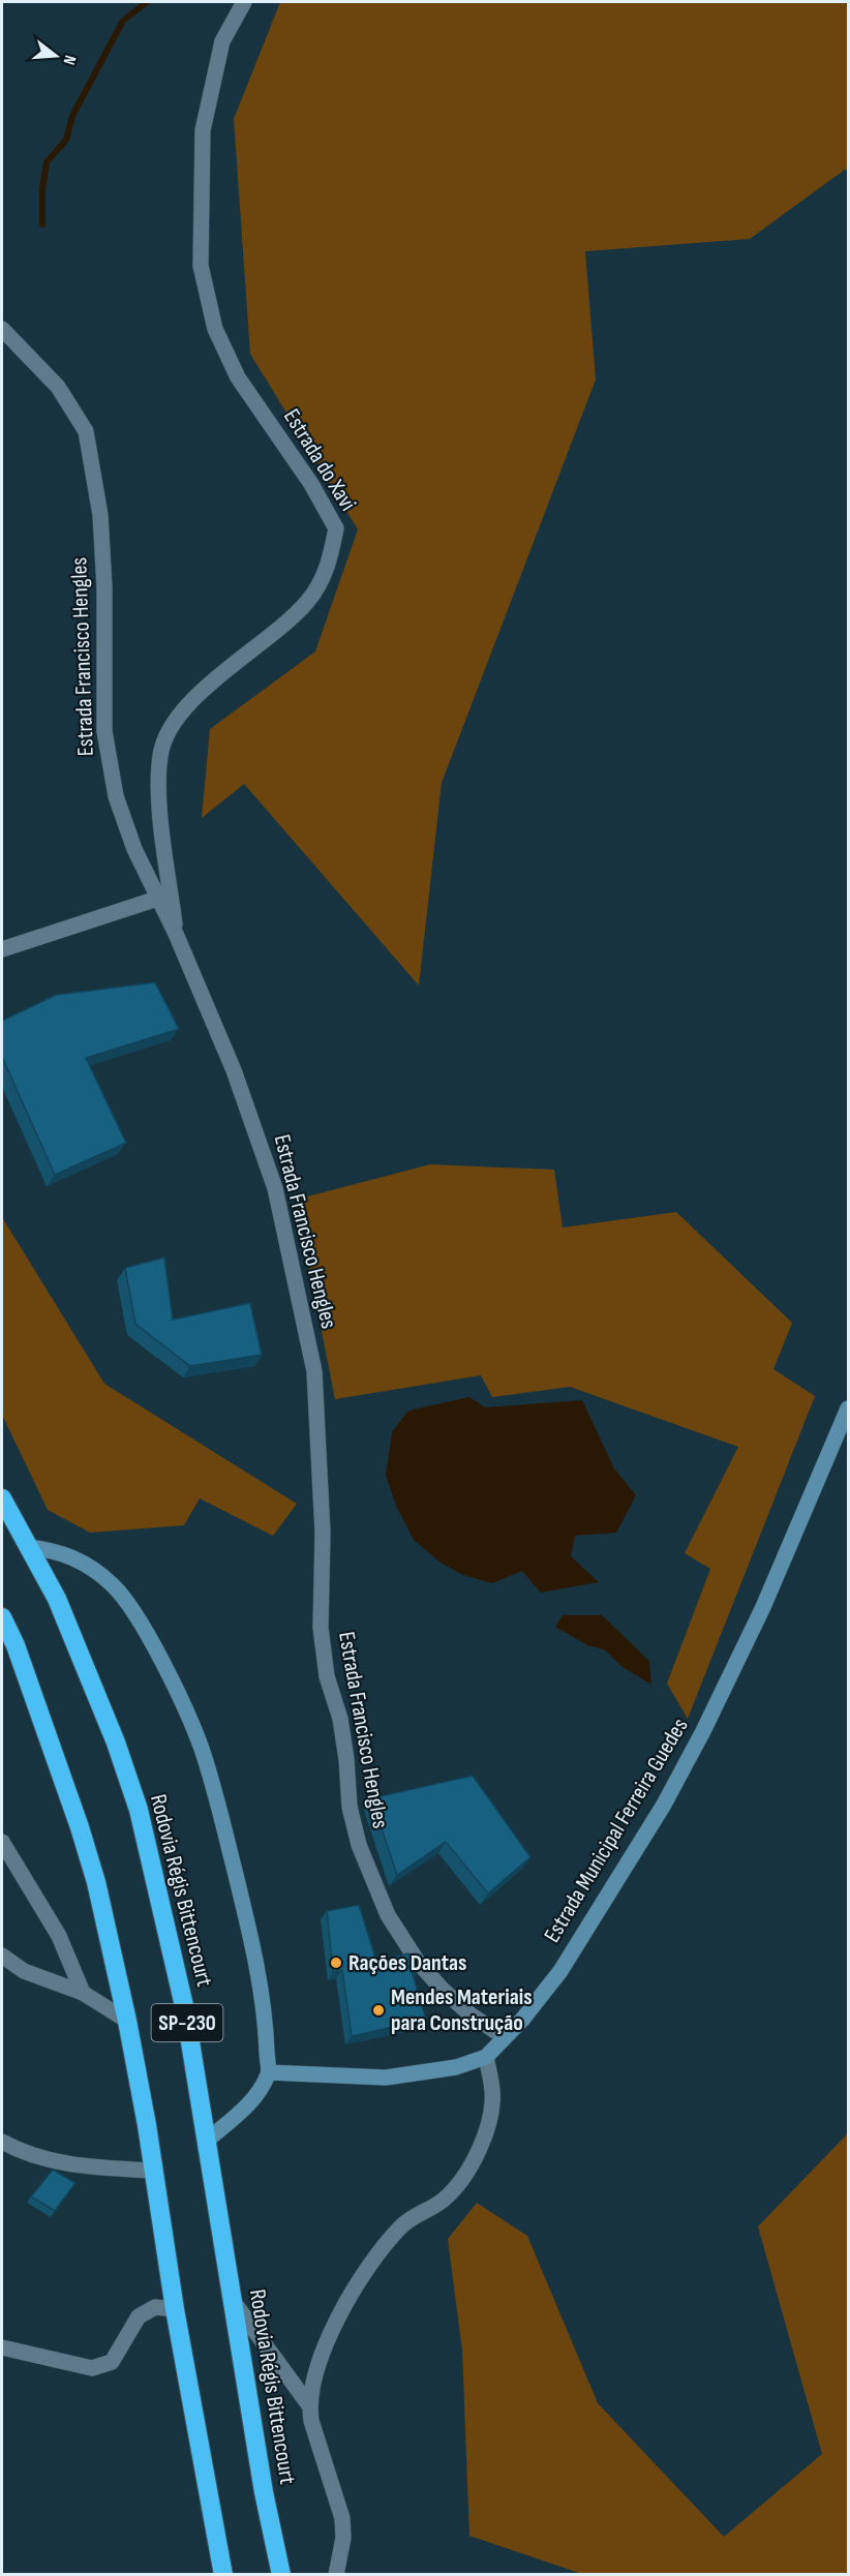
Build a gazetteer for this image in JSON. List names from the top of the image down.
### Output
{
  "streets": {
    "highway": ["Rodovia Régis Bittencourt", "SP-230"],
    "street": ["Estrada do Xavi", "Estrada Francisco Hengles", "Estrada Municipal Ferreira Guedes"]
  },
  "crossings": [
    ["Estrada do Xavi", "Estrada Francisco Hengles"],
    ["Estrada Francisco Hengles", "Estrada Municipal Ferreira Guedes"]
  ],
  "places": ["Rações Dantas", "Mendes Materiais para Construção"],
  "north": "right"
}
